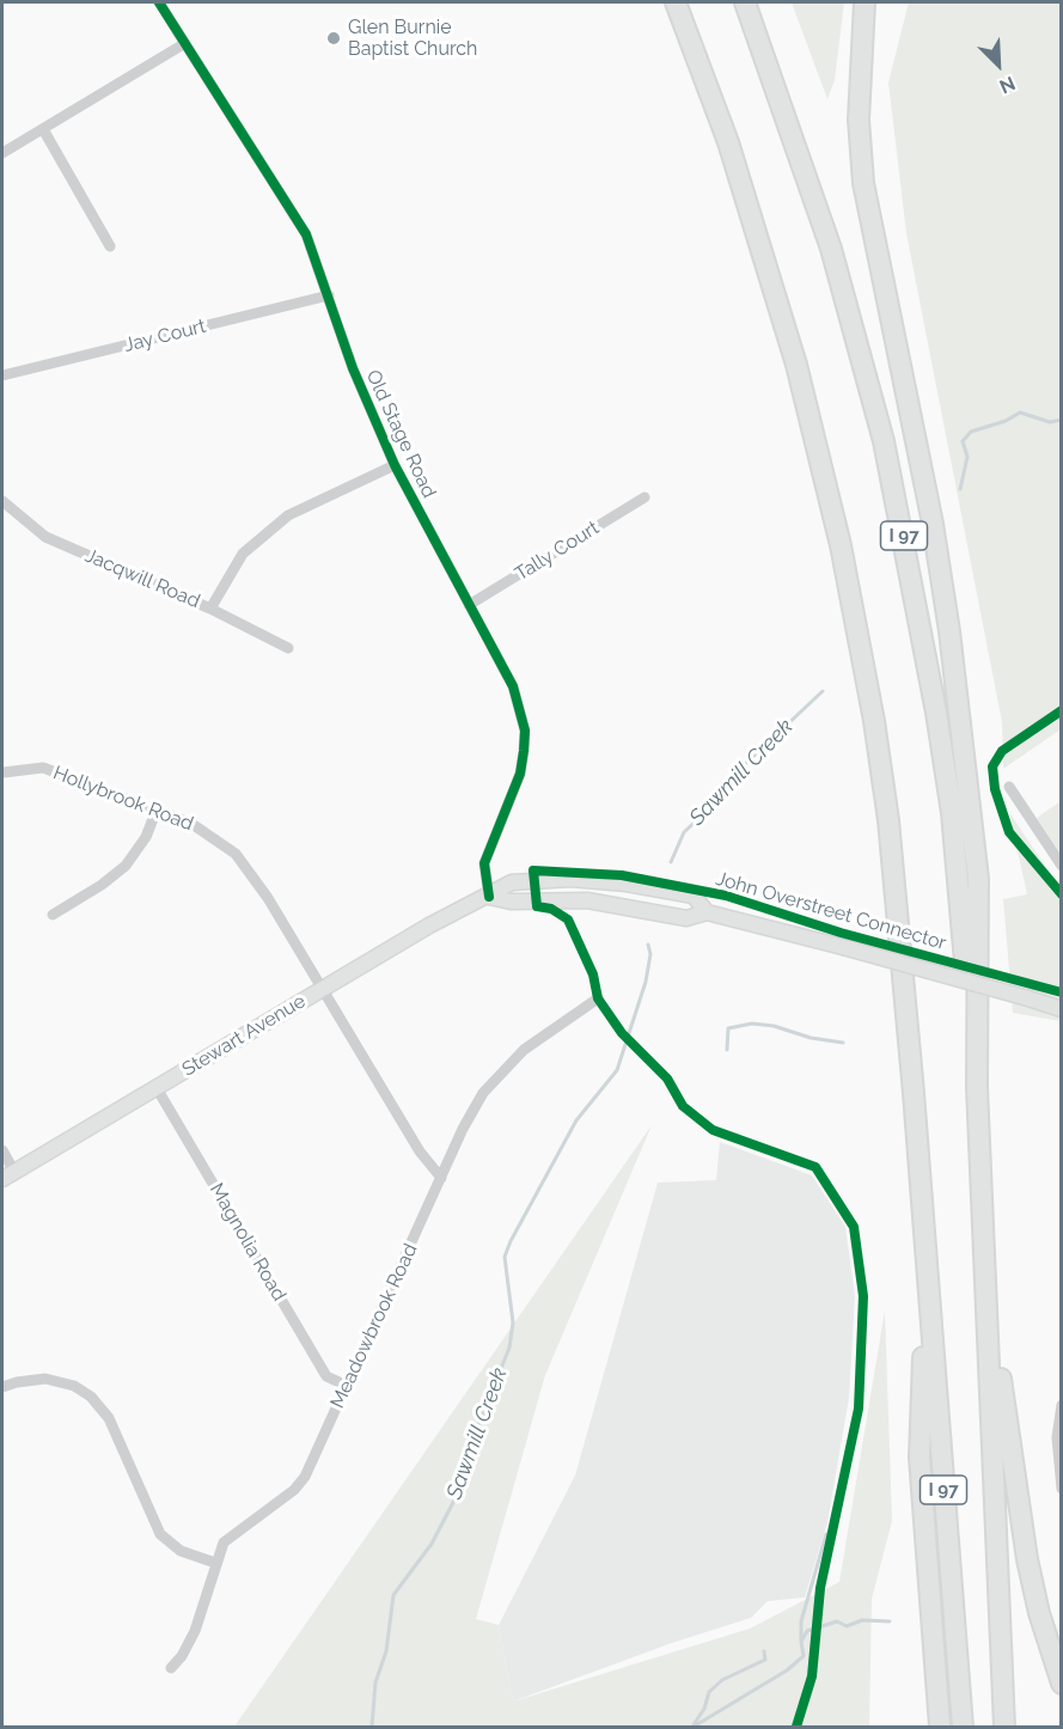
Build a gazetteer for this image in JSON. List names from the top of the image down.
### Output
{
  "streets": {
    "highway": ["I 97"],
    "street": [
      "Jay Court",
      "Old Stage Road",
      "Tally Court",
      "Jacqwill Road",
      "Hollybrook Road",
      "Stewart Avenue",
      "Magnolia Road",
      "Meadowbrook Road"
    ],
    "cycle path": ["John Overstreet Connector"]
  },
  "crossings": [
    ["Jay Court", "Old Stage Road"],
    ["Old Stage Road", "Tally Court"],
    ["Old Stage Road", "Stewart Avenue"],
    ["Hollybrook Road", "Stewart Avenue"],
    ["Hollybrook Road", "Meadowbrook Road"],
    ["Stewart Avenue", "Magnolia Road"],
    ["Magnolia Road", "Meadowbrook Road"]
  ],
  "water": ["Sawmill Creek"],
  "places": ["Glen Burnie Baptist Church"],
  "north": "bottom right"
}
